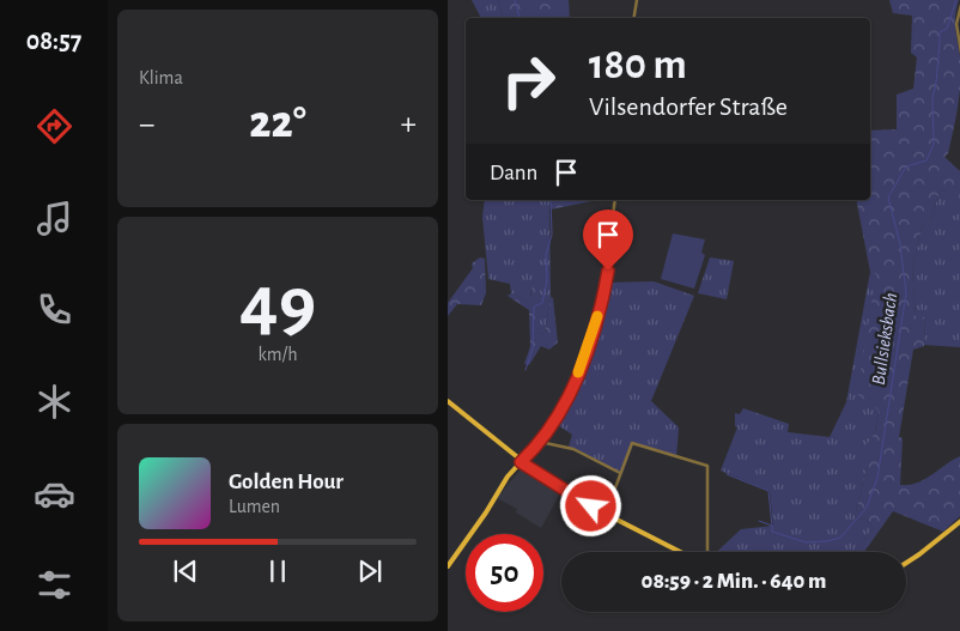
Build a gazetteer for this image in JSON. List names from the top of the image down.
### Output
{
  "water": ["Bullsieksbach"],
  "page": {
    "tabs": "08:57",
    "tile": [
      "Klima",
      ["49", "km/h"]
    ],
    "turn": ["180 m", "Vilsendorfer Straße"],
    "heat": ["−", "22°", "+"],
    "then": "Dann",
    "song": ["Golden Hour", "Lumen"],
    "limit": "50",
    "trip": "08:59 · 2 Min. · 640 m"
  }
}
